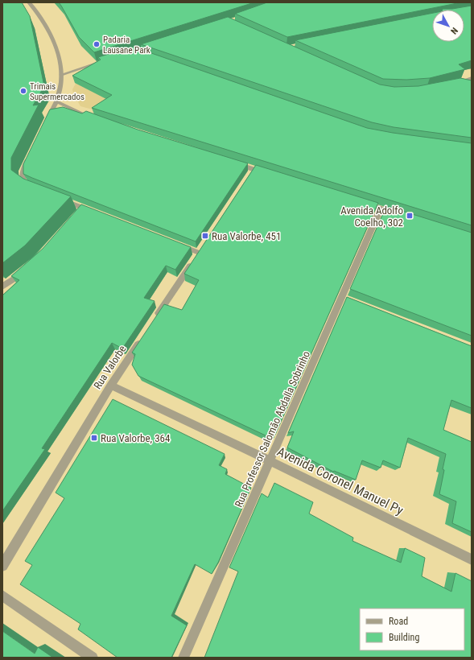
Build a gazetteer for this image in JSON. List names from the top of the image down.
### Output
{
  "streets": {
    "street": ["Rua Valorbe", "Rua Professor Salomão Abdalla Sobrinho", "Avenida Coronel Manuel Py"]
  },
  "crossings": [
    ["Rua Valorbe", "Avenida Coronel Manuel Py"],
    ["Rua Professor Salomão Abdalla Sobrinho", "Avenida Coronel Manuel Py"]
  ],
  "places": {
    "other": ["Padaria Lausane Park", "Trimais Supermercados"],
    "transit": ["Avenida Adolfo Coelho, 302", "Rua Valorbe, 451", "Rua Valorbe, 364"]
  },
  "legend": ["Road", "Building"],
  "north": "bottom right"
}
